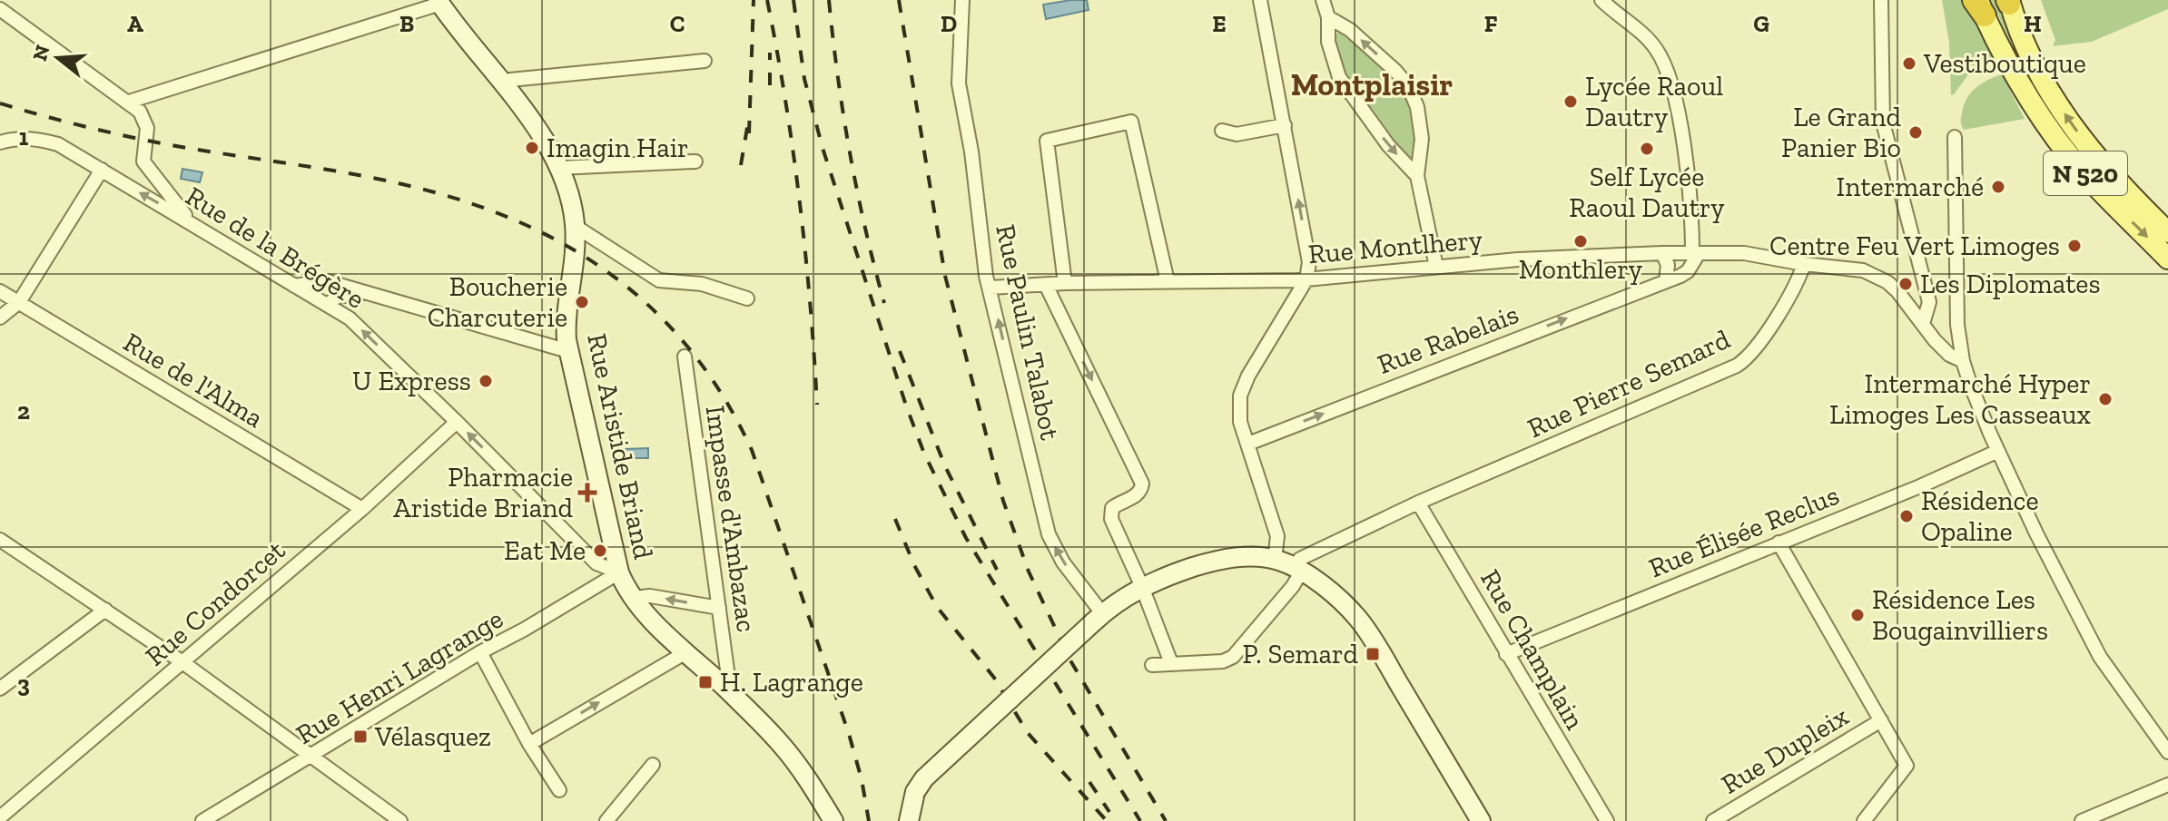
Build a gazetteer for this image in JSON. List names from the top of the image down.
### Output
{
  "streets": {
    "main road": ["N 520"],
    "street": [
      "Rue Montlhery",
      "Rue de la Brégère",
      "Rue Paulin Talabot",
      "Rue Rabelais",
      "Rue de l'Alma",
      "Rue Pierre Semard",
      "Rue Aristide Briand",
      "Impasse d'Ambazac",
      "Rue Élisée Reclus",
      "Rue Condorcet",
      "Rue Champlain",
      "Rue Henri Lagrange",
      "Rue Dupleix"
    ]
  },
  "crossings": [
    ["Rue Montlhery", "Rue Paulin Talabot"],
    ["Rue Montlhery", "Rue Rabelais"],
    ["Rue Montlhery", "Rue Pierre Semard"],
    ["Rue de la Brégère", "Rue Aristide Briand"],
    ["Rue de la Brégère", "Rue Condorcet"],
    ["Rue de la Brégère", "Rue Henri Lagrange"],
    ["Rue de l'Alma", "Rue Condorcet"],
    ["Rue Pierre Semard", "Rue Champlain"],
    ["Rue Aristide Briand", "Impasse d'Ambazac"],
    ["Rue Aristide Briand", "Rue Henri Lagrange"],
    ["Rue Élisée Reclus", "Rue Champlain"]
  ],
  "one_way": ["Rue Rabelais"],
  "districts": ["Montplaisir"],
  "places": {
    "other": [
      "Vestiboutique",
      "Lycée Raoul Dautry",
      "Le Grand Panier Bio",
      "Imagin Hair",
      "Self Lycée Raoul Dautry",
      "Intermarché",
      "Monthlery",
      "Centre Feu Vert Limoges",
      "Les Diplomates",
      "Boucherie Charcuterie",
      "U Express",
      "Intermarché Hyper Limoges Les Casseaux",
      "Résidence Opaline",
      "Eat Me",
      "Résidence Les Bougainvilliers"
    ],
    "health": ["Pharmacie Aristide Briand"],
    "transit": ["P. Semard", "H. Lagrange", "Vélasquez"]
  },
  "north": "left",
  "grid": {
    "columns": [
      "A",
      "B",
      "C",
      "D",
      "E",
      "F",
      "G",
      "H"
    ],
    "rows": ["1", "2", "3"]
  }
}
